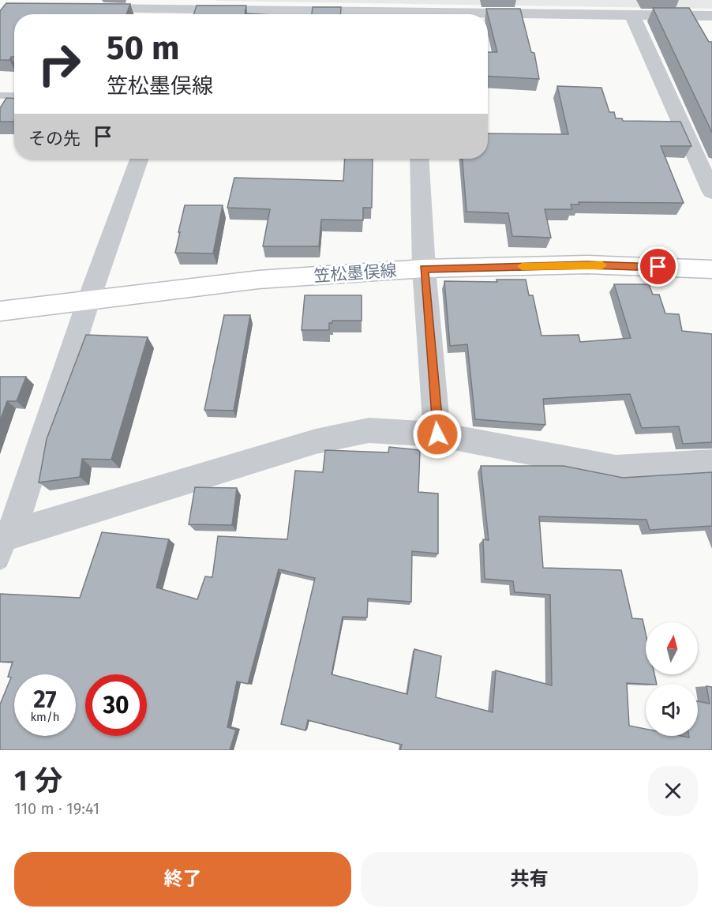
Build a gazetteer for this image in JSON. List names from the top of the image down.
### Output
{
  "streets": {
    "main road": ["笠松墨俣線"]
  },
  "north": "top",
  "page": {
    "turn": ["50 m", "笠松墨俣線"],
    "then": "その先",
    "speed": "27 km/h",
    "limit": "30",
    "heading": ["1 分", "110 m · 19:41"],
    "buttons": ["終了", "共有"]
  }
}
